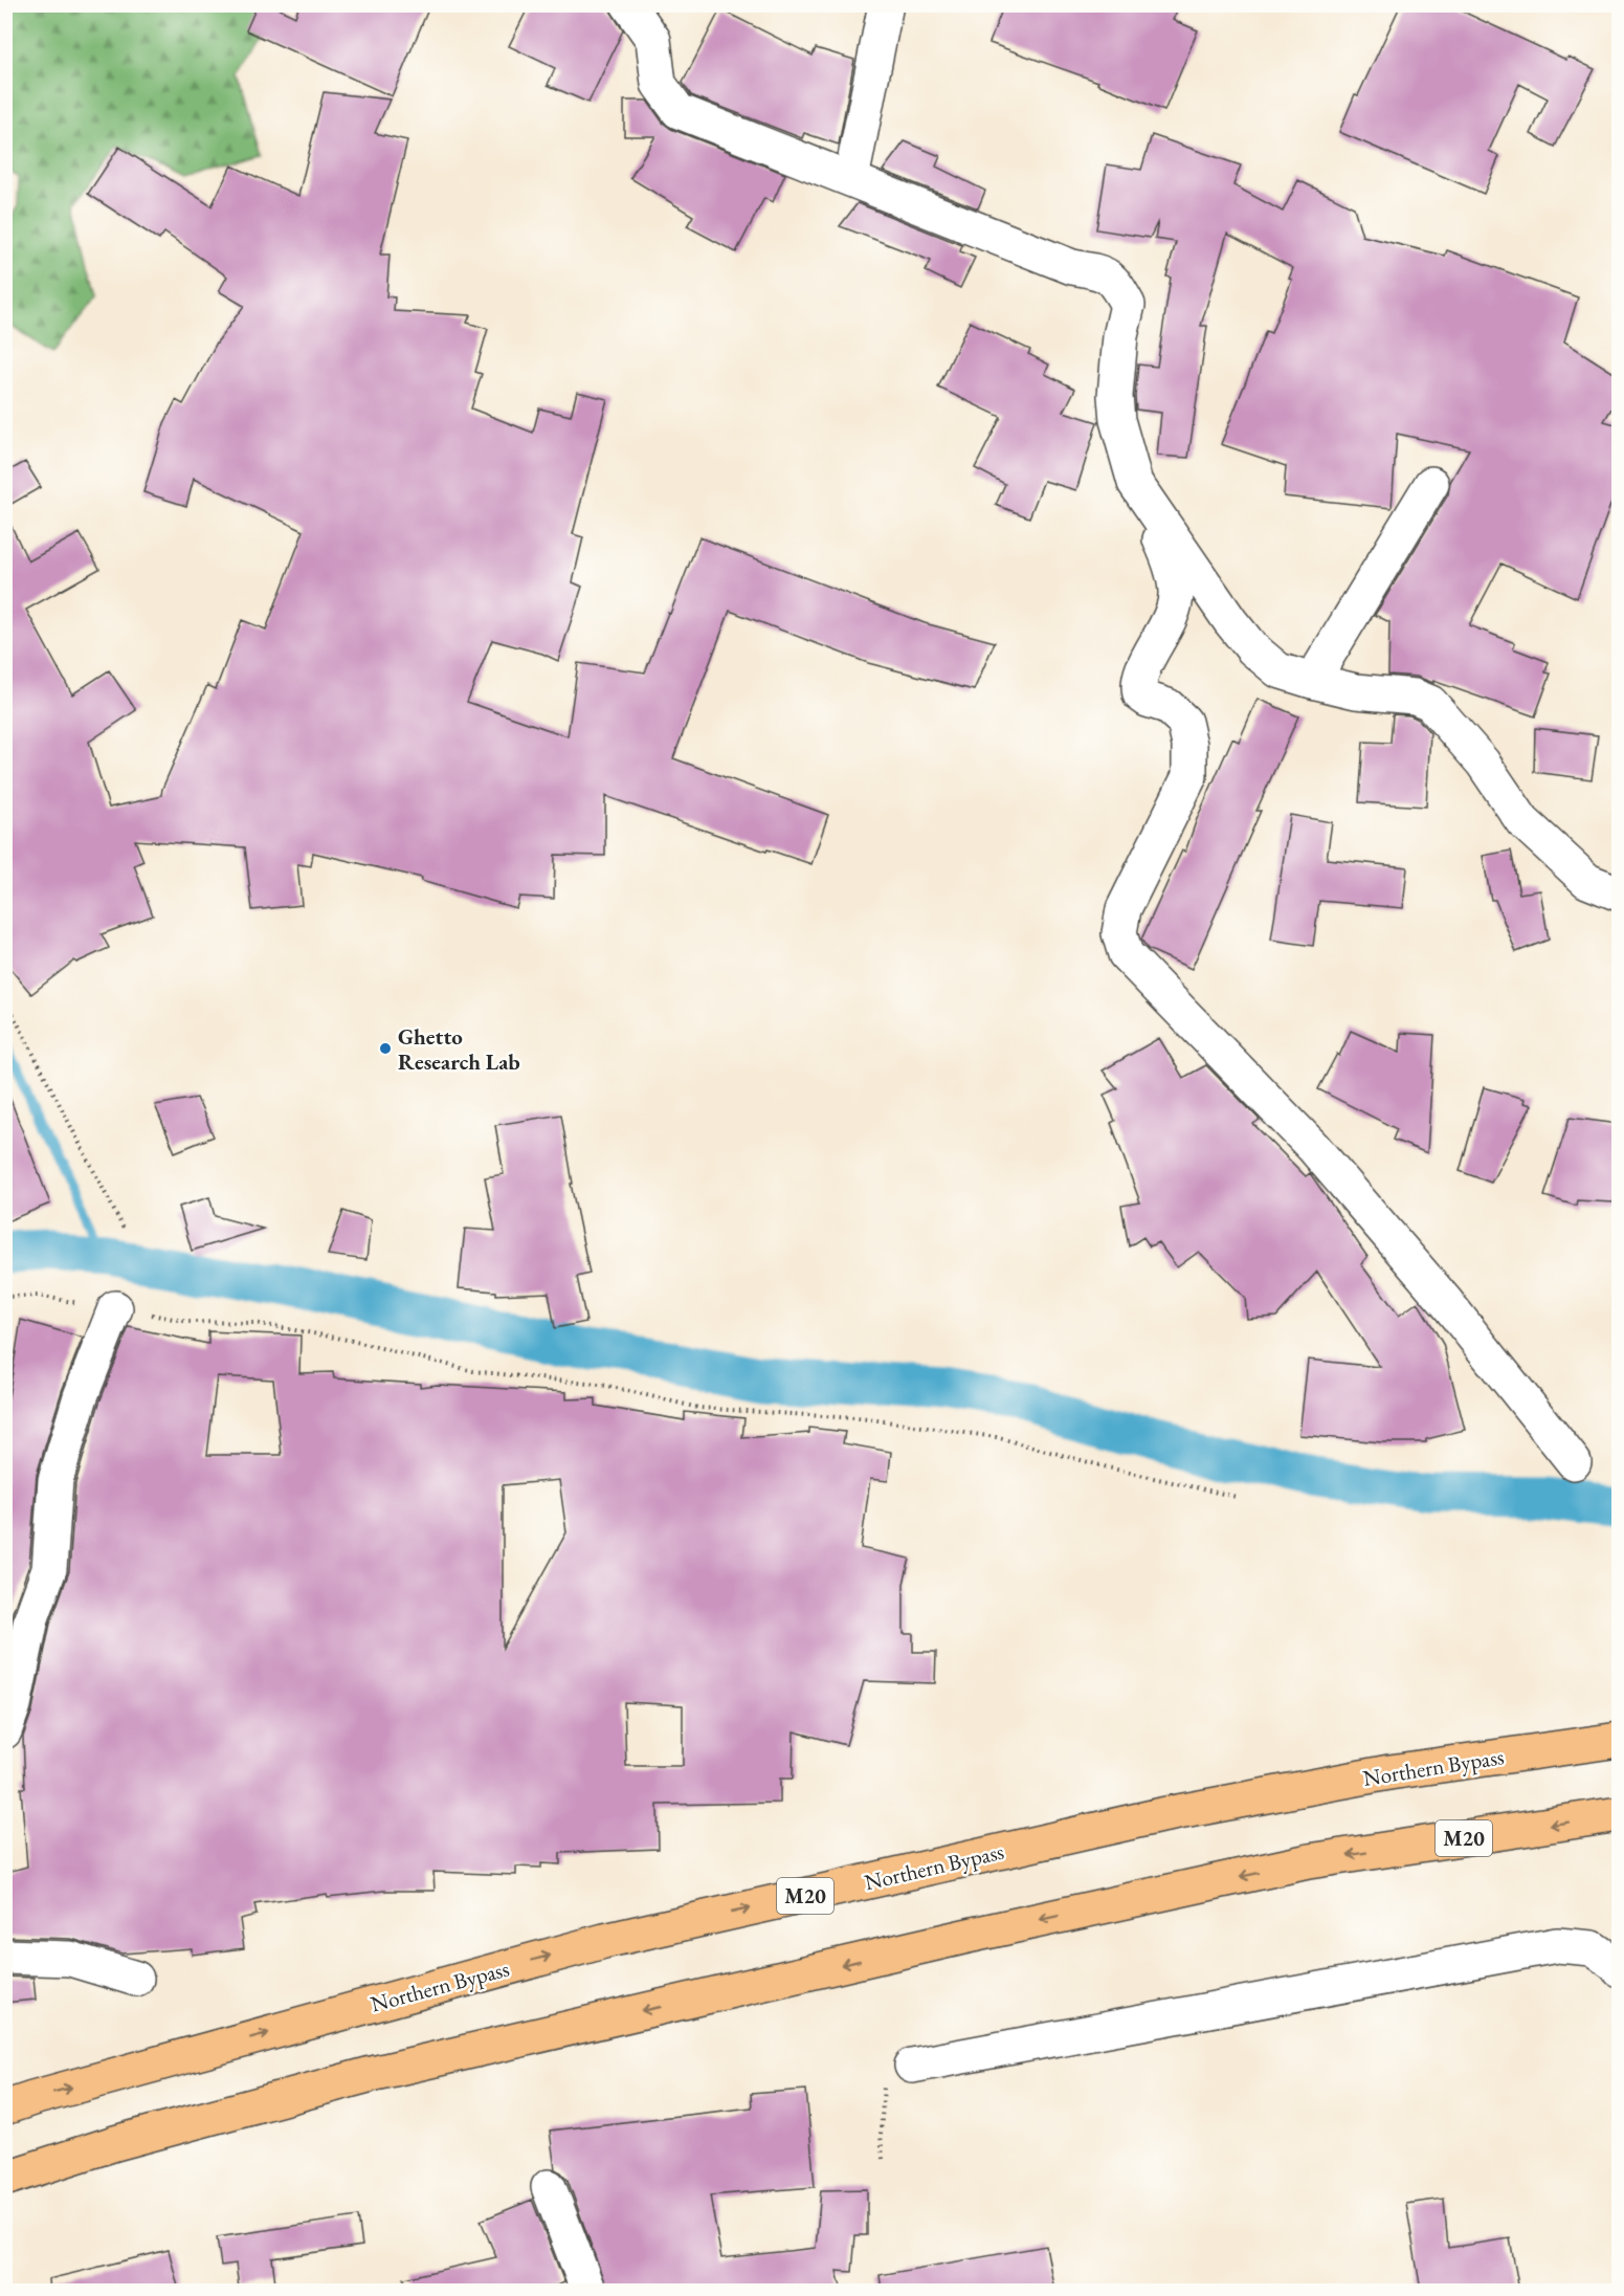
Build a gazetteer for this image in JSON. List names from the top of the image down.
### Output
{
  "streets": {
    "highway": ["Northern Bypass", "M20"]
  },
  "places": ["Ghetto Research Lab"]
}
